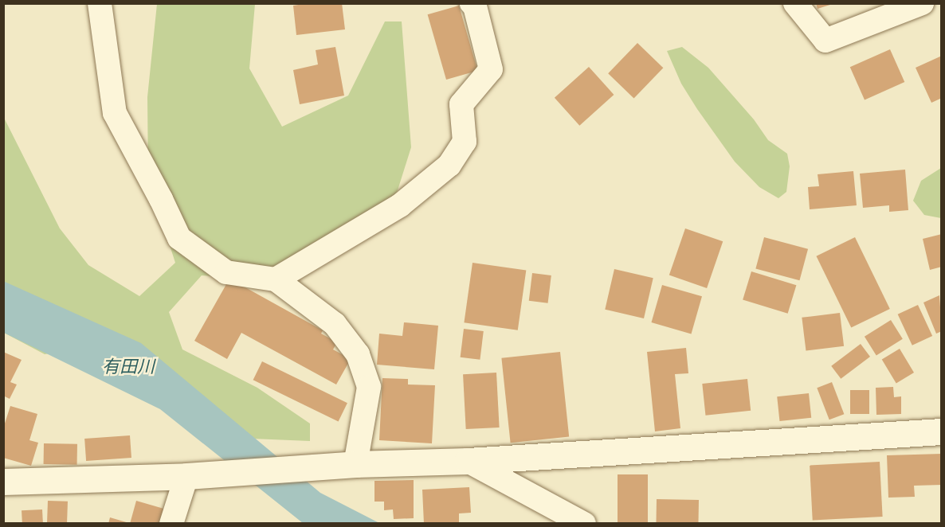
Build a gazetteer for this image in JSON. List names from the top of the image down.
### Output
{
  "water": ["有田川"]
}
